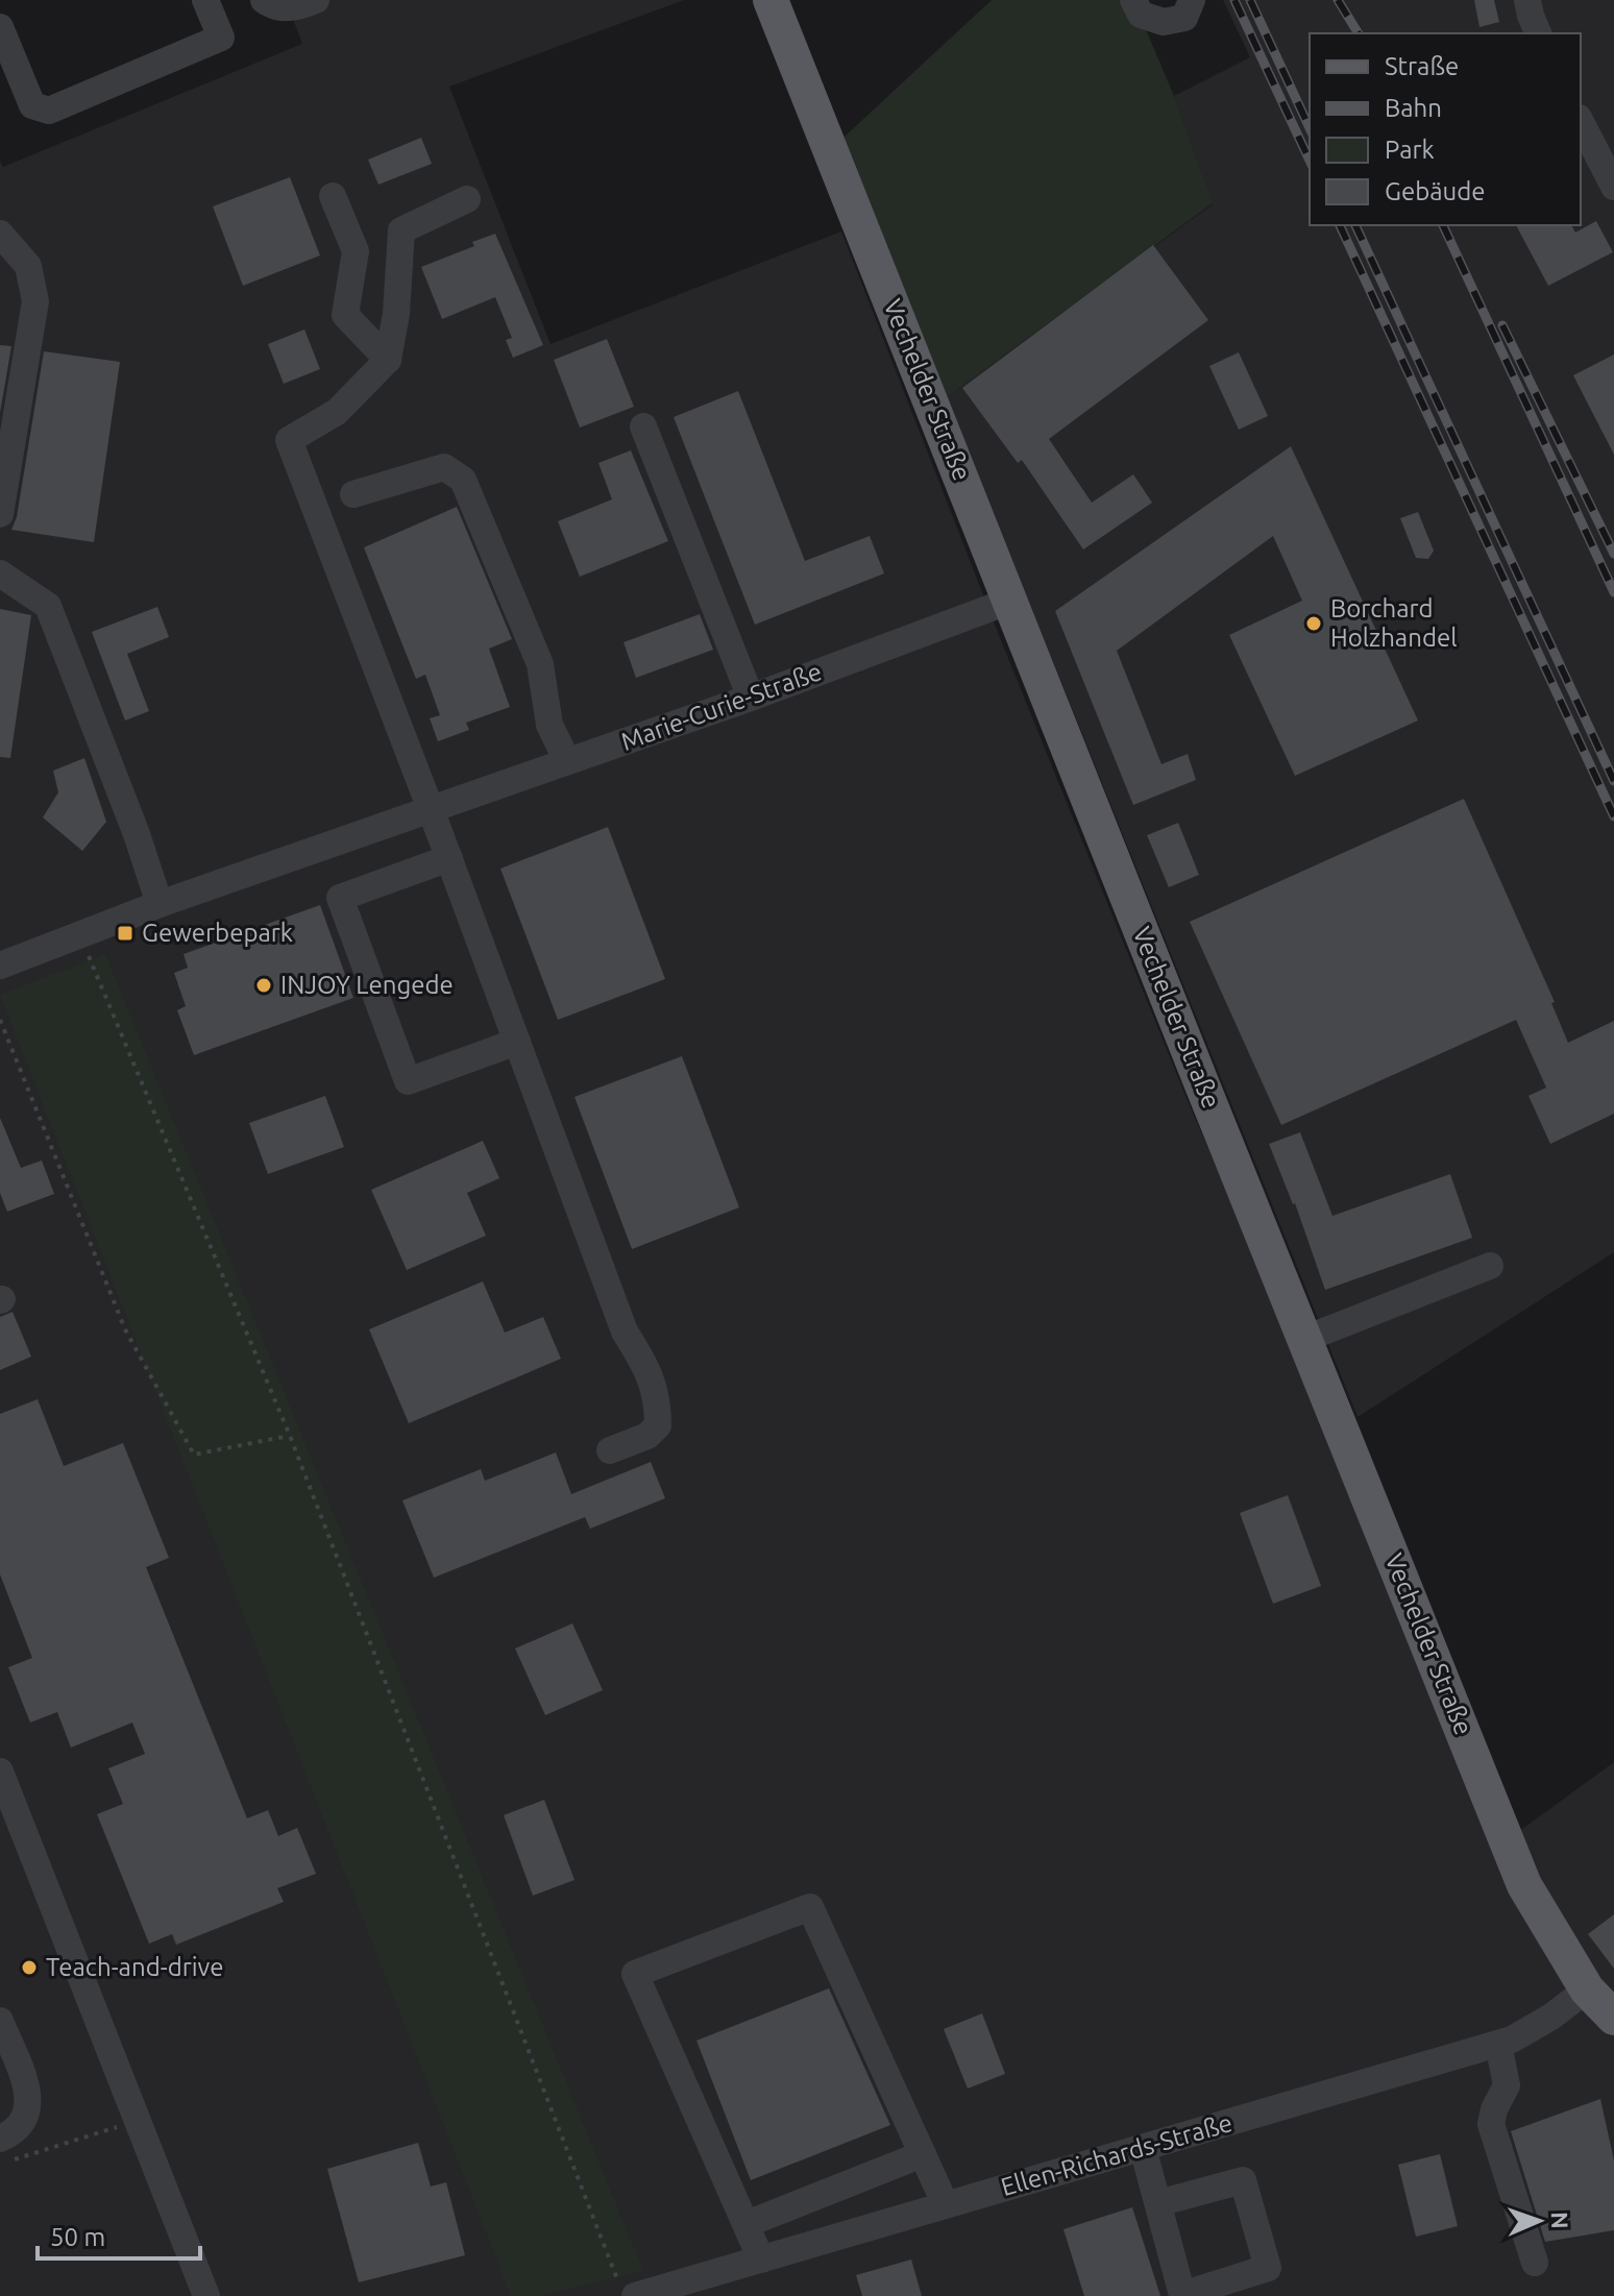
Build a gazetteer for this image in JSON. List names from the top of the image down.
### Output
{
  "streets": {
    "main road": ["Vechelder Straße"],
    "street": ["Marie-Curie-Straße", "Ellen-Richards-Straße"]
  },
  "crossings": [
    ["Vechelder Straße", "Marie-Curie-Straße"],
    ["Vechelder Straße", "Ellen-Richards-Straße"]
  ],
  "places": {
    "other": ["Borchard Holzhandel", "INJOY Lengede", "Teach-and-drive"],
    "transit": ["Gewerbepark"]
  },
  "legend": [
    "Straße",
    "Bahn",
    "Park",
    "Gebäude"
  ],
  "scale_bar": "50 m",
  "north": "right"
}
